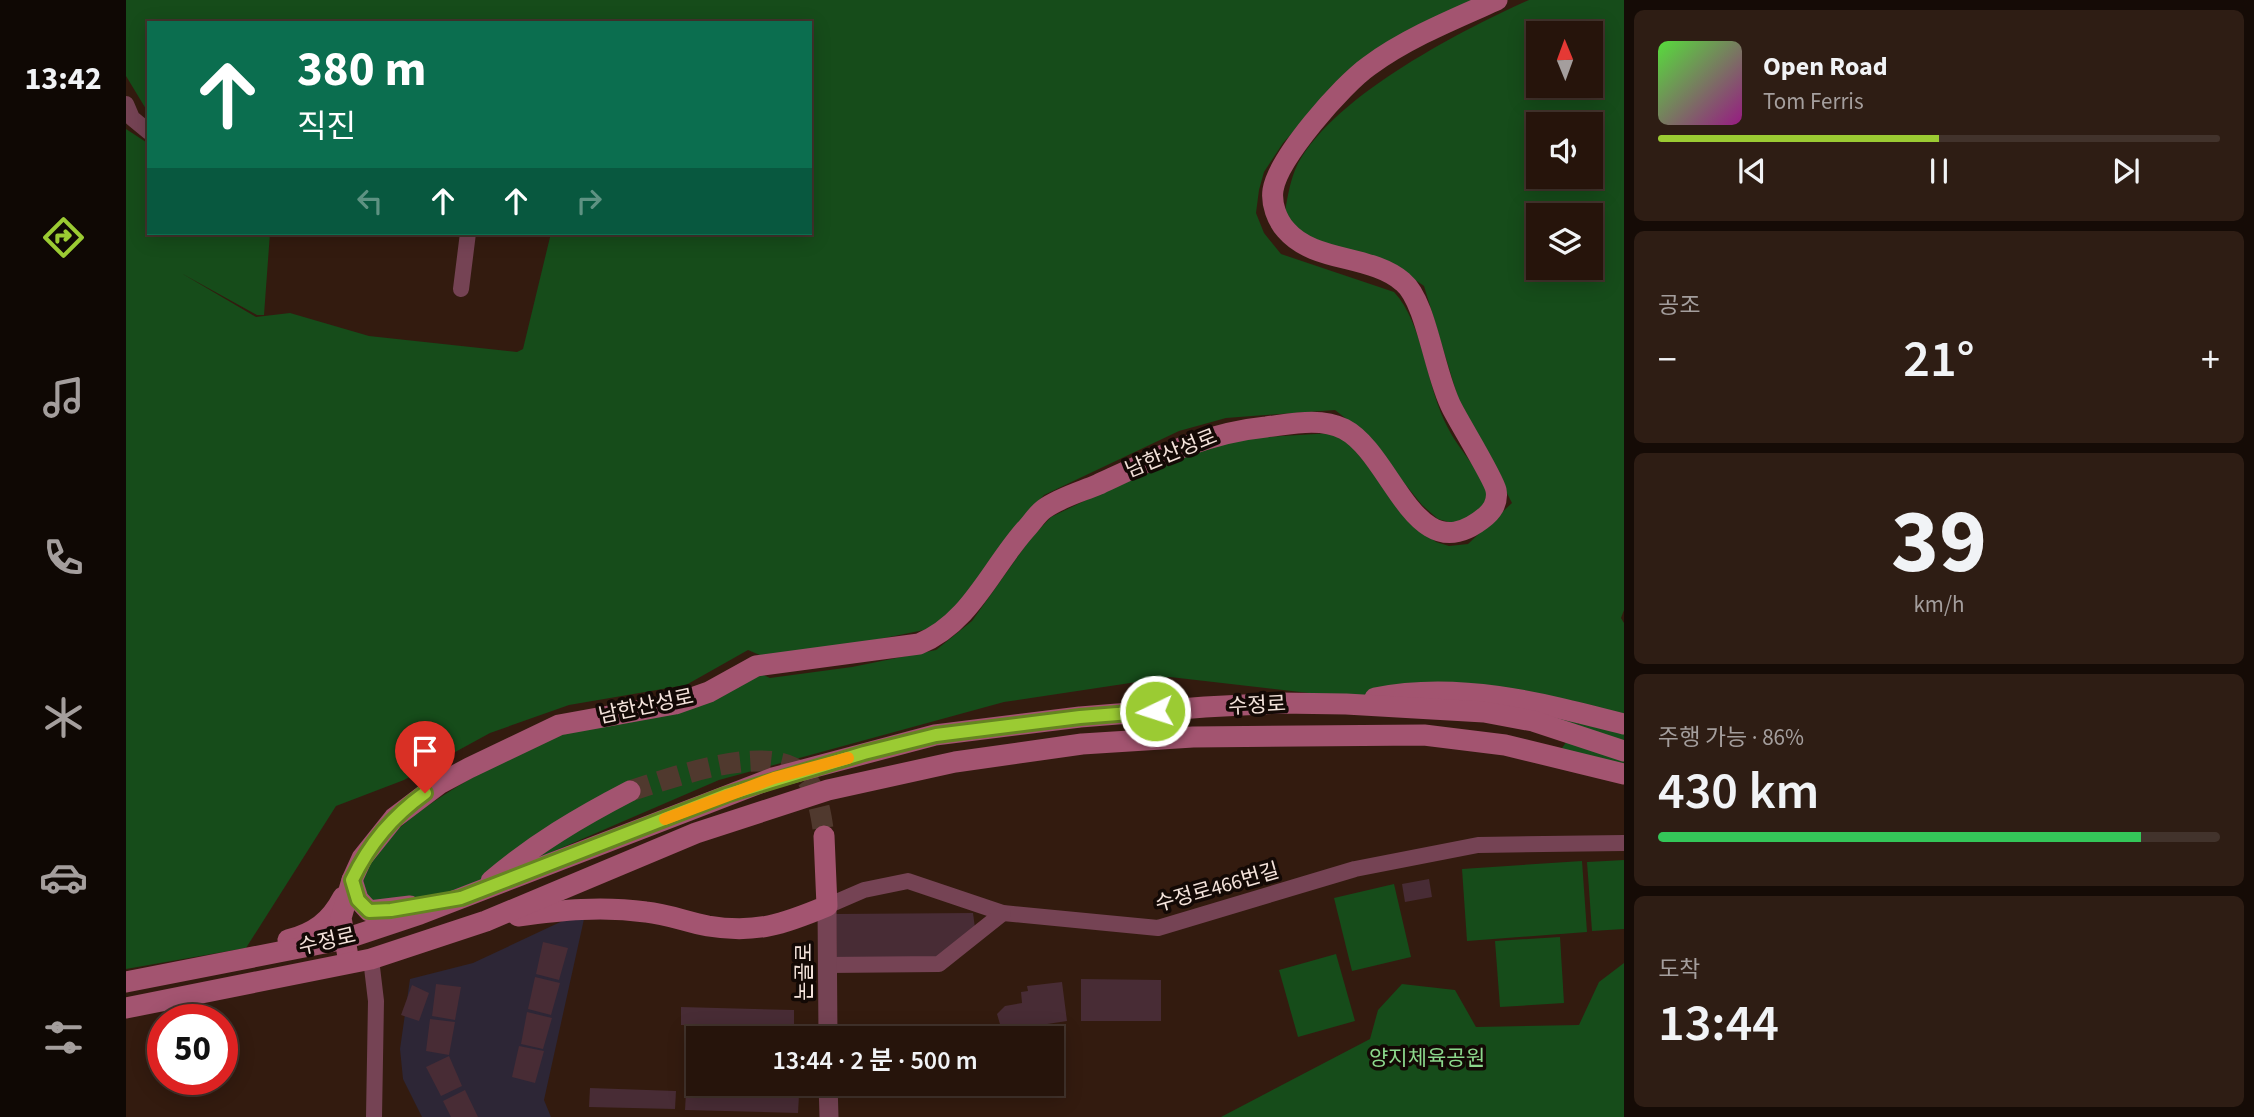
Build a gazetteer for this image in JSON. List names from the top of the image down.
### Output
{
  "streets": {
    "main road": ["남한산성로", "수정로"],
    "street": ["수정로466번길", "논골로"]
  },
  "crossings": [
    ["남한산성로", "수정로"],
    ["수정로466번길", "논골로"]
  ],
  "parks": ["양지체육공원"],
  "north": "top",
  "page": {
    "tabs": "13:42",
    "turn": ["380 m", "직진"],
    "song": ["Open Road", "Tom Ferris"],
    "tile": [
      "공조",
      ["39", "km/h"],
      ["주행 가능 · 86%", "430 km"],
      ["도착", "13:44"]
    ],
    "heat": ["−", "21°", "+"],
    "limit": "50",
    "trip": "13:44 · 2 분 · 500 m"
  }
}
